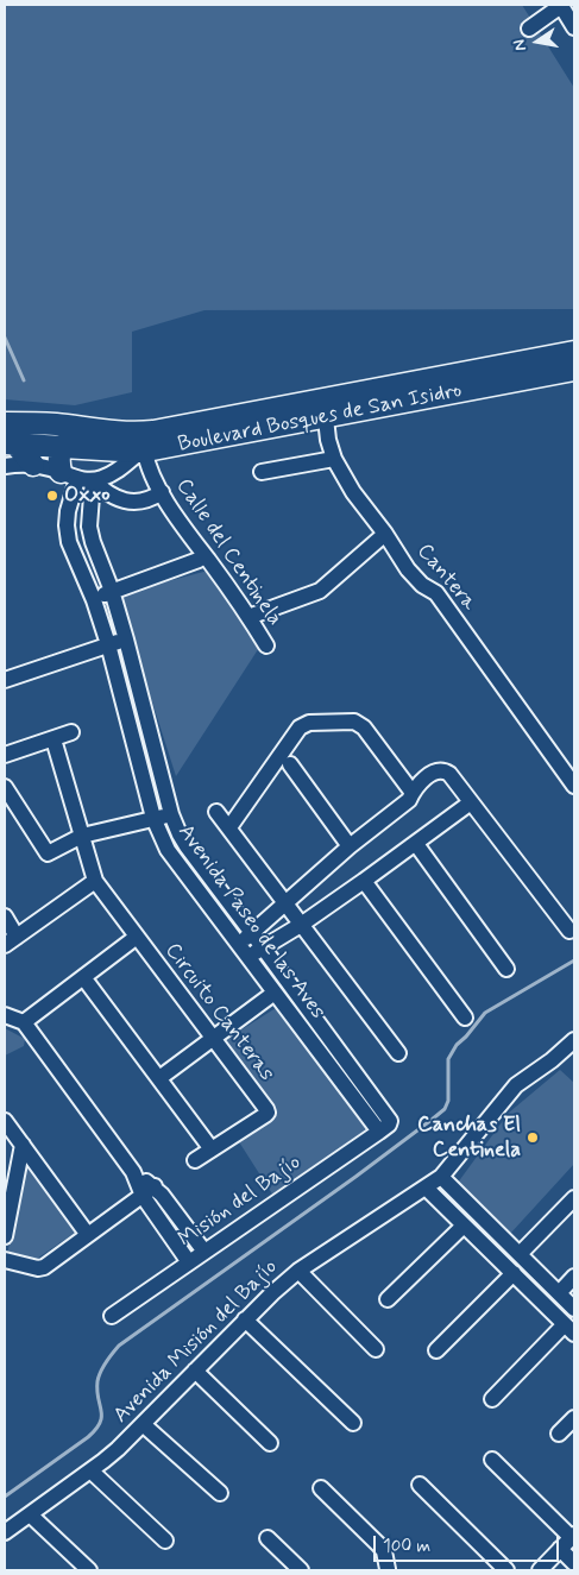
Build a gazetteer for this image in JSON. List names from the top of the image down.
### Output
{
  "streets": {
    "main road": ["Boulevard Bosques de San Isidro"],
    "street": [
      "Calle del Centinela",
      "Cantera",
      "Avenida Paseo de las Aves",
      "Circuito Canteras",
      "Misión del Bajío",
      "Avenida Misión del Bajío"
    ]
  },
  "crossings": [
    ["Boulevard Bosques de San Isidro", "Calle del Centinela"],
    ["Boulevard Bosques de San Isidro", "Cantera"],
    ["Avenida Paseo de las Aves", "Misión del Bajío"]
  ],
  "places": ["Oxxo", "Canchas El Centinela"],
  "scale_bar": "100 m",
  "north": "left"
}
